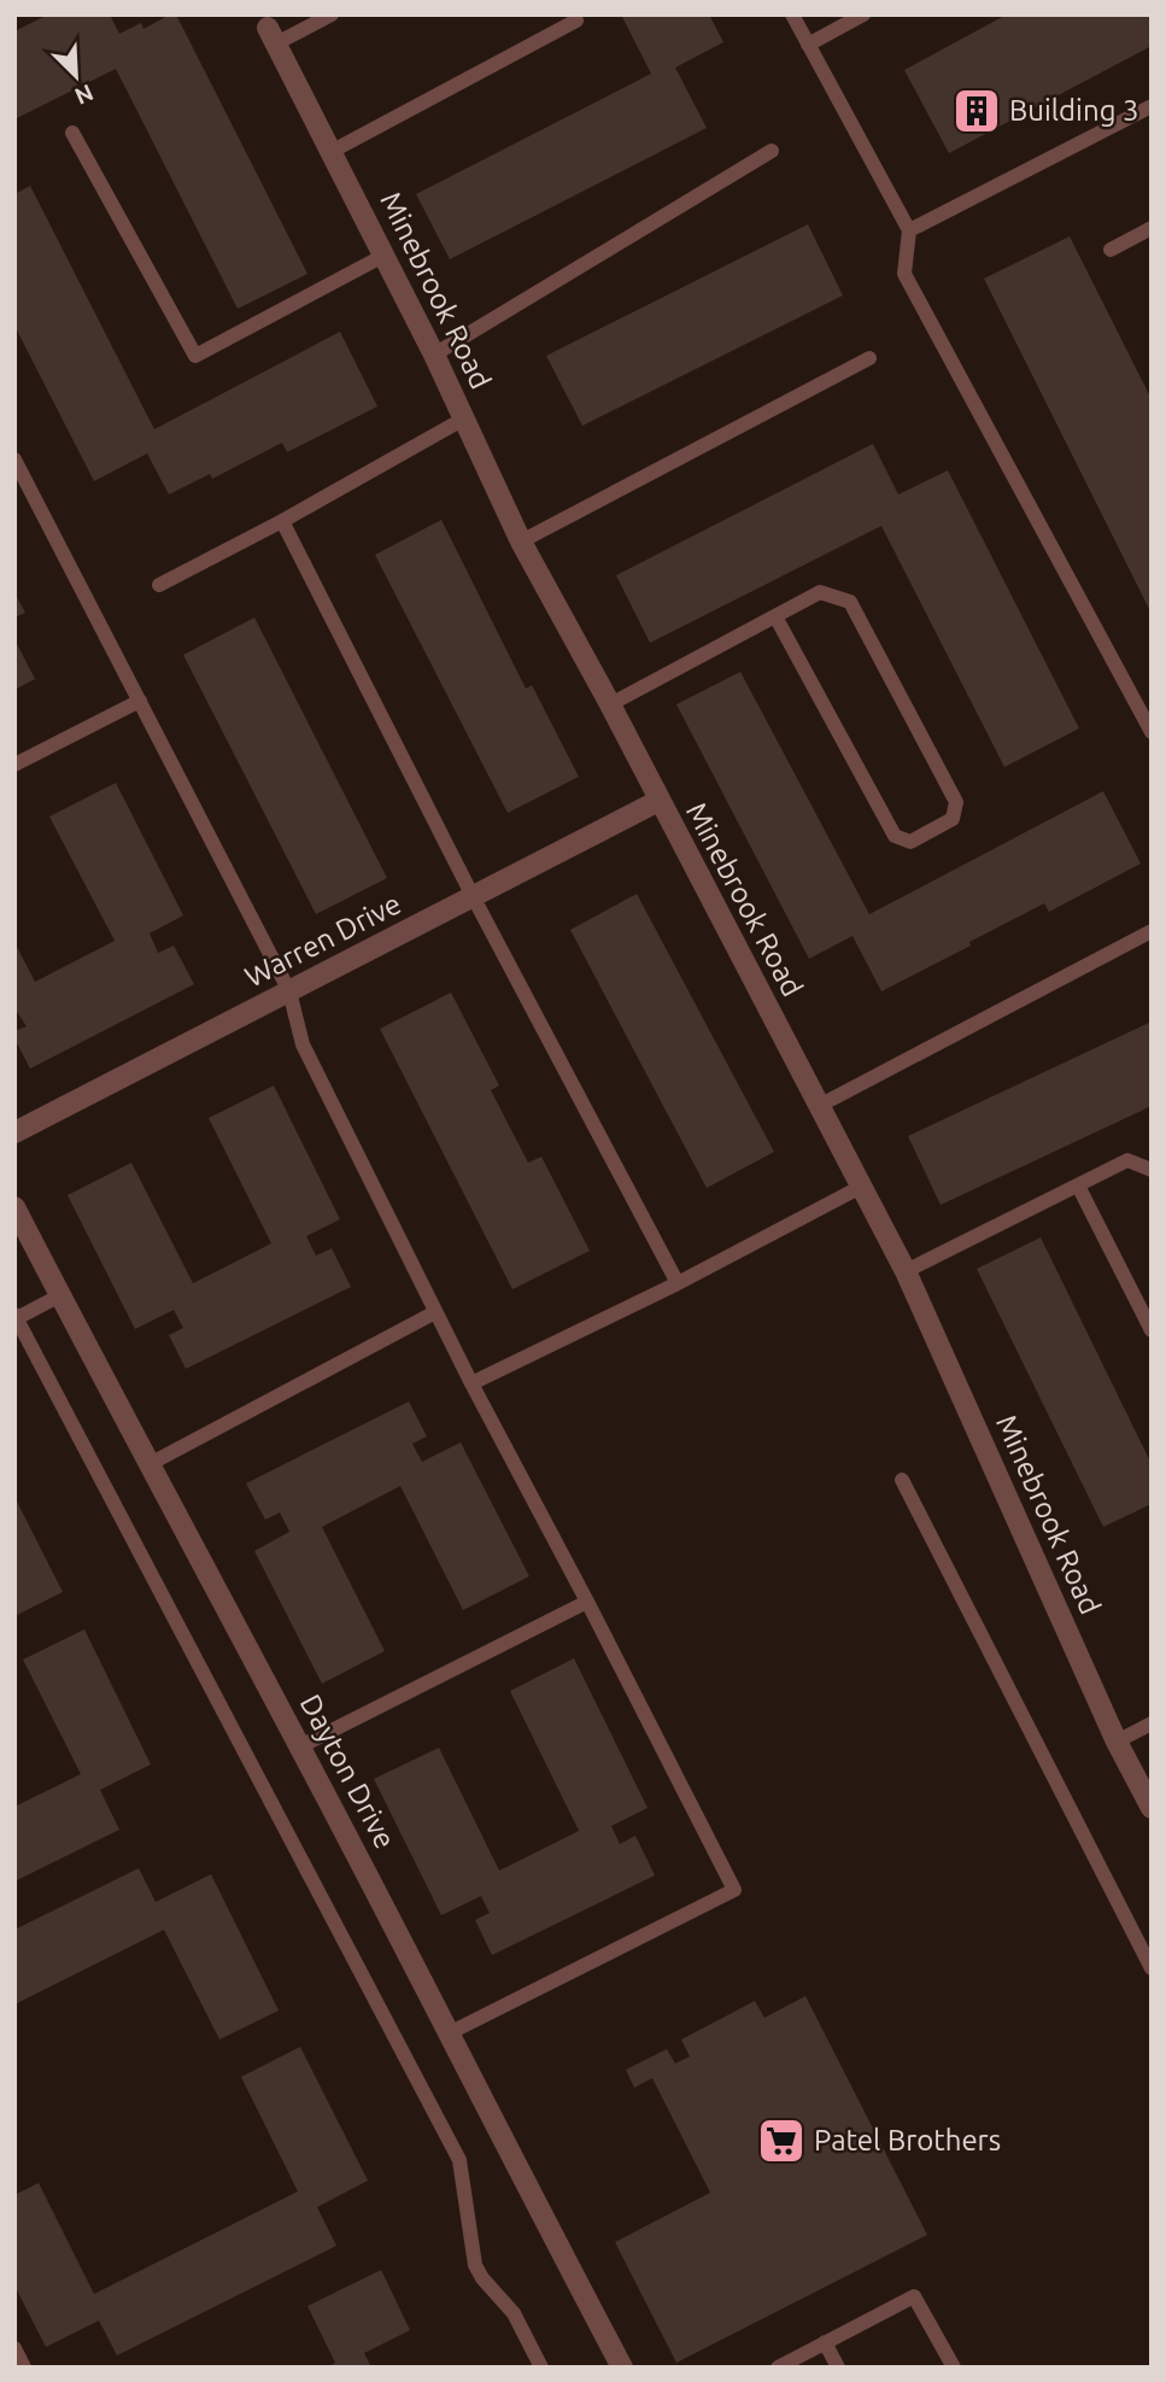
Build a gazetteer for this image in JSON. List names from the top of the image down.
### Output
{
  "streets": {
    "street": ["Minebrook Road", "Warren Drive", "Dayton Drive"]
  },
  "crossings": [
    ["Minebrook Road", "Warren Drive"]
  ],
  "places": {
    "building": ["Building 3"],
    "supermarket": ["Patel Brothers"]
  },
  "north": "bottom right"
}
